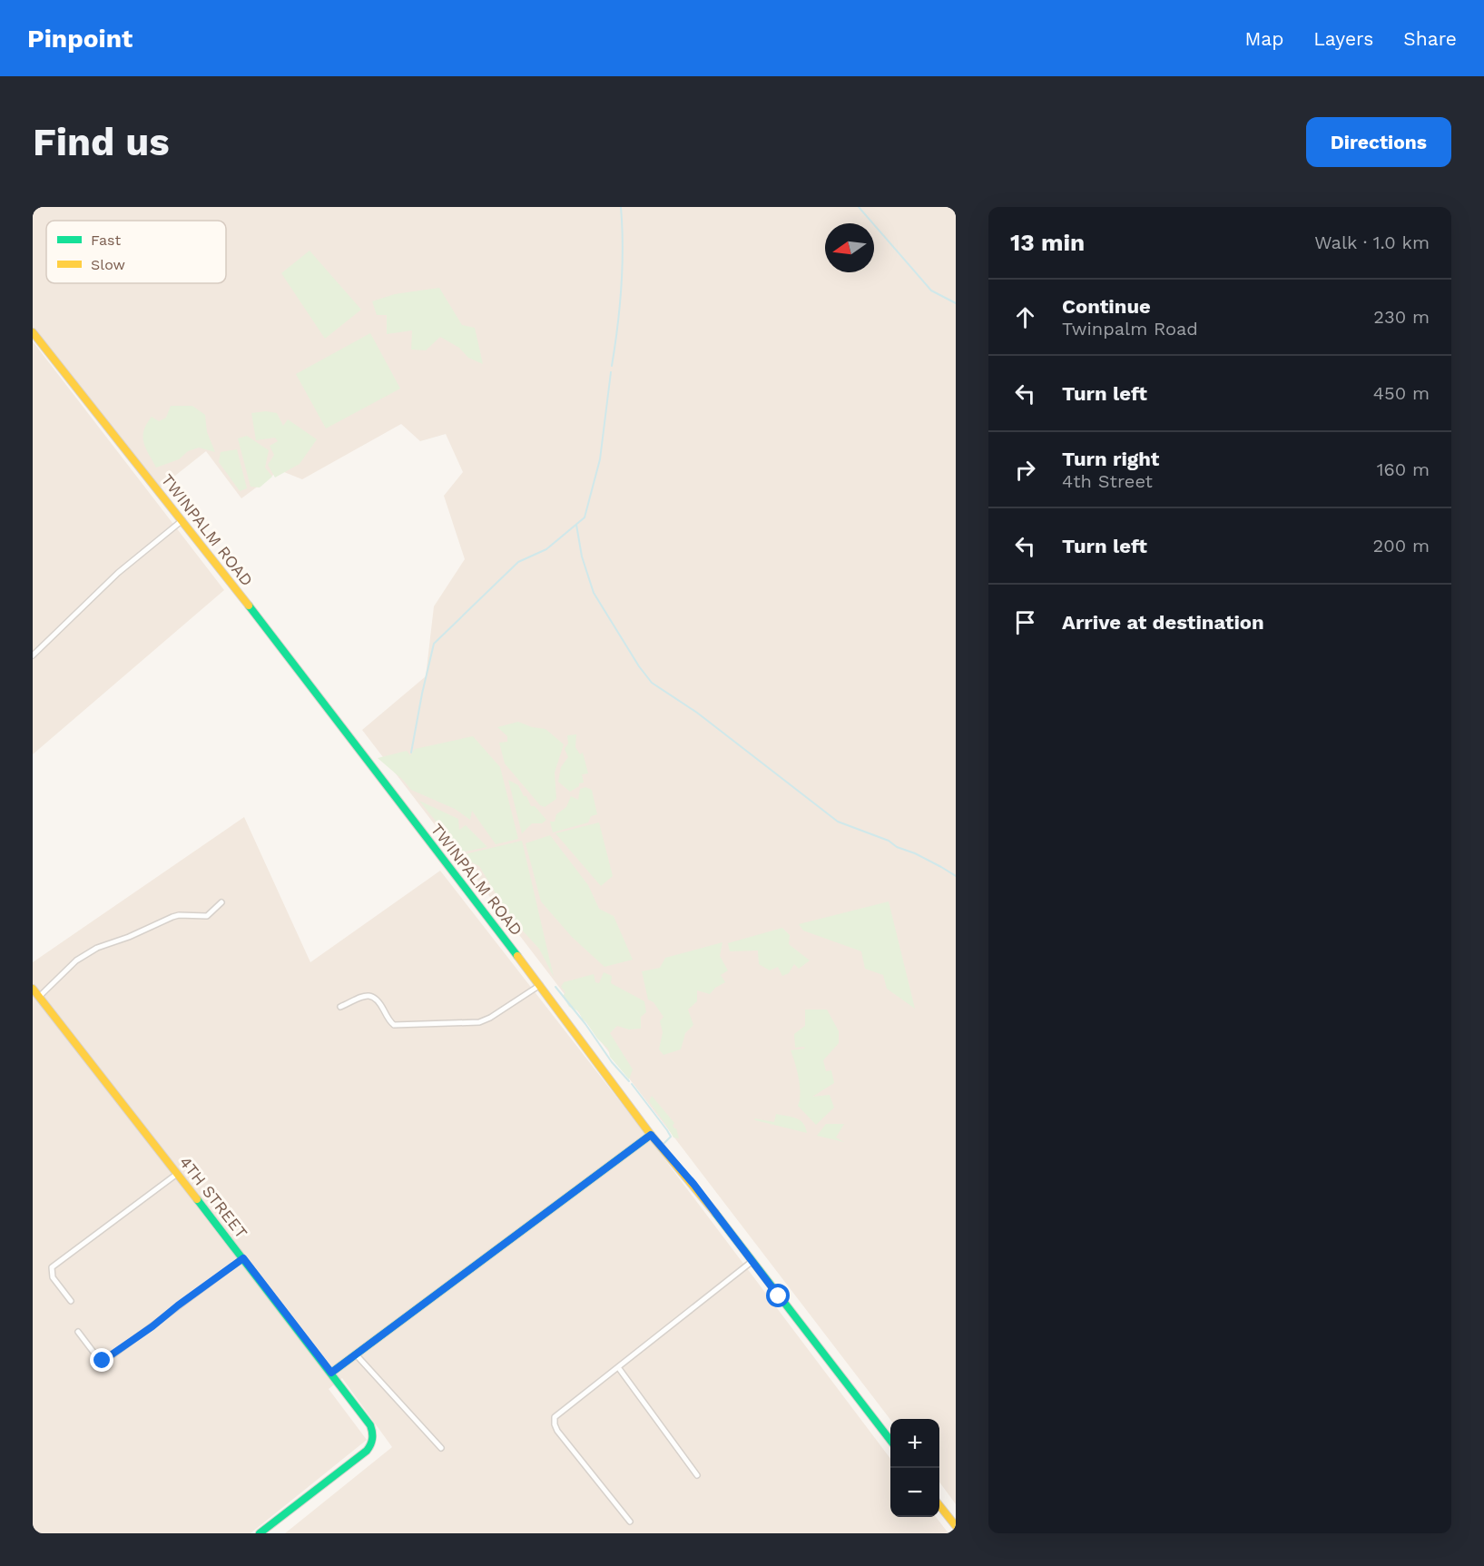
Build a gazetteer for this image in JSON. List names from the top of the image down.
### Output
{
  "streets": {
    "main road": ["TWINPALM ROAD", "4TH STREET"]
  },
  "legend": ["Fast", "Slow"],
  "north": "left",
  "page": {
    "header": "Pinpoint",
    "nav": ["Map", "Layers", "Share"],
    "buttons": "Directions",
    "title": "Find us",
    "heading": ["13 min", "Walk · 1.0 km"],
    "list": [
      ["Continue", "Twinpalm Road", "230 m"],
      ["Turn left", "450 m"],
      ["Turn right", "4th Street", "160 m"],
      ["Turn left", "200 m"],
      "Arrive at destination"
    ],
    "map_buttons": ["+", "−"]
  }
}
